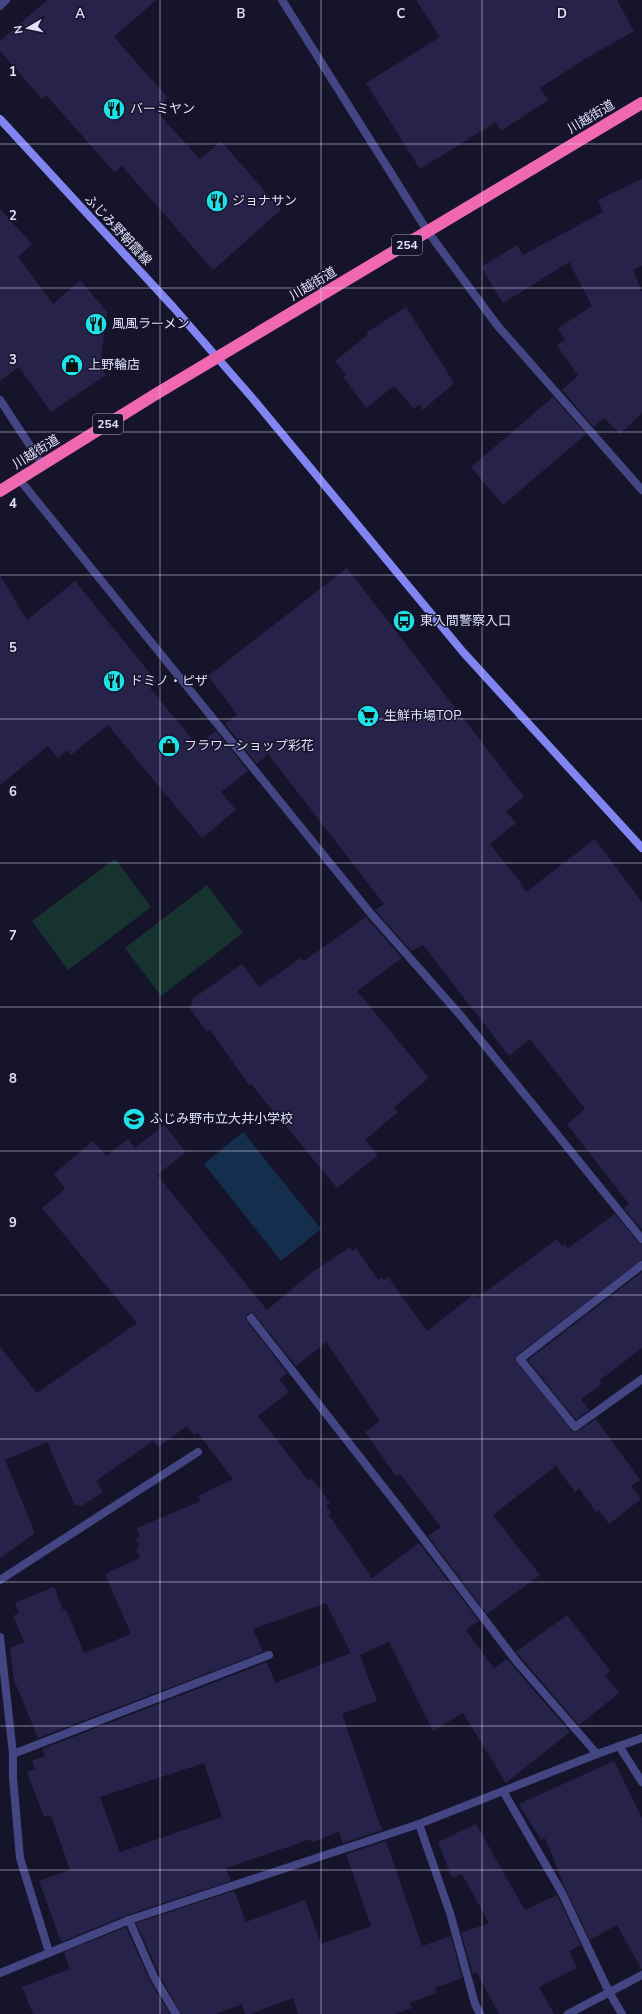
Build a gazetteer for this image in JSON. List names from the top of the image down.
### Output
{
  "streets": {
    "highway": ["川越街道", "254"],
    "street": ["ふじみ野朝霞線"]
  },
  "crossings": [
    ["川越街道", "ふじみ野朝霞線"]
  ],
  "places": {
    "restaurant": [
      "バーミヤン",
      "ジョナサン",
      "風風ラーメン",
      "ドミノ・ピザ"
    ],
    "shop": ["上野輪店", "フラワーショップ彩花"],
    "bus stop": ["東入間警察入口"],
    "supermarket": ["生鮮市場TOP"],
    "school or university": ["ふじみ野市立大井小学校"]
  },
  "north": "left",
  "grid": {
    "columns": [
      "A",
      "B",
      "C",
      "D"
    ],
    "rows": [
      "1",
      "2",
      "3",
      "4",
      "5",
      "6",
      "7",
      "8",
      "9"
    ]
  }
}
